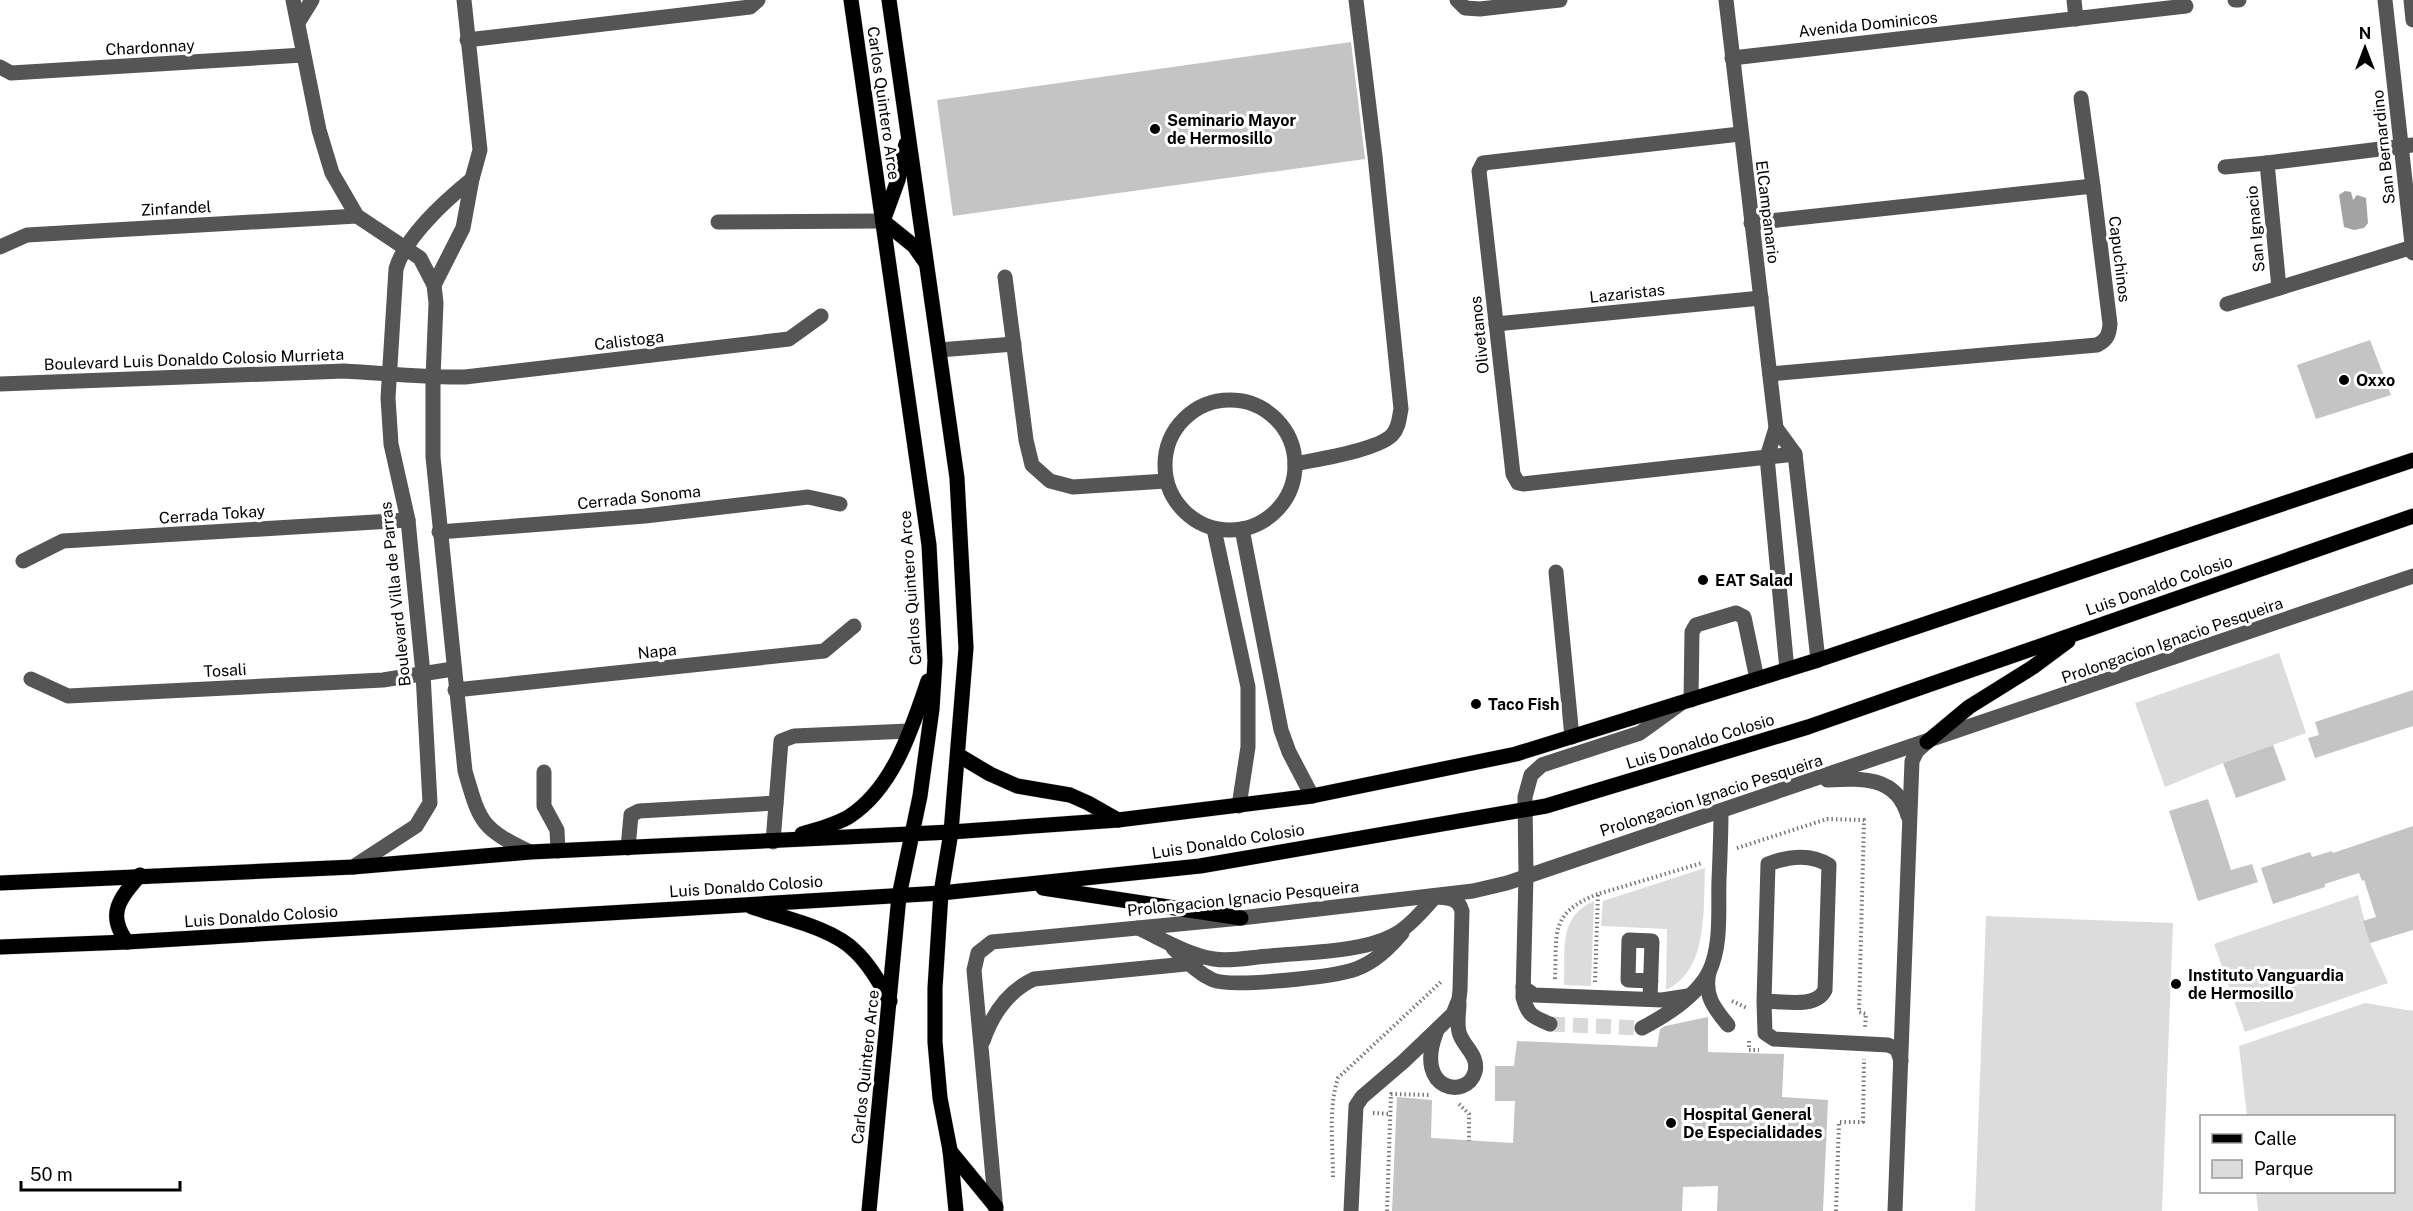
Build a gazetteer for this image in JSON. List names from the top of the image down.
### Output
{
  "streets": {
    "main road": ["Carlos Quintero Arce", "Luis Donaldo Colosio"],
    "street": [
      "Avenida Dominicos",
      "Chardonnay",
      "San Bernardino",
      "Zinfandel",
      "ElCampanario",
      "San Ignacio",
      "Capuchinos",
      "Lazaristas",
      "Olivetanos",
      "Calistoga",
      "Boulevard Luis Donaldo Colosio Murrieta",
      "Cerrada Sonoma",
      "Cerrada Tokay",
      "Boulevard Villa de Parras",
      "Prolongacion Ignacio Pesqueira",
      "Napa",
      "Tosali"
    ]
  },
  "crossings": [
    ["Avenida Dominicos", "ElCampanario"],
    ["Carlos Quintero Arce", "Luis Donaldo Colosio"],
    ["San Bernardino", "San Ignacio"],
    ["ElCampanario", "Capuchinos"],
    ["ElCampanario", "Lazaristas"],
    ["ElCampanario", "Olivetanos"],
    ["ElCampanario", "Luis Donaldo Colosio"],
    ["Lazaristas", "Olivetanos"],
    ["Calistoga", "Boulevard Luis Donaldo Colosio Murrieta"],
    ["Calistoga", "Boulevard Villa de Parras"],
    ["Boulevard Luis Donaldo Colosio Murrieta", "Boulevard Villa de Parras"],
    ["Cerrada Tokay", "Boulevard Villa de Parras"],
    ["Luis Donaldo Colosio", "Boulevard Villa de Parras"],
    ["Boulevard Villa de Parras", "Tosali"]
  ],
  "places": [
    "Seminario Mayor de Hermosillo",
    "Oxxo",
    "EAT Salad",
    "Taco Fish",
    "Instituto Vanguardia de Hermosillo",
    "Hospital General De Especialidades"
  ],
  "legend": ["Calle", "Parque"],
  "scale_bar": "50 m",
  "north": "top"
}
